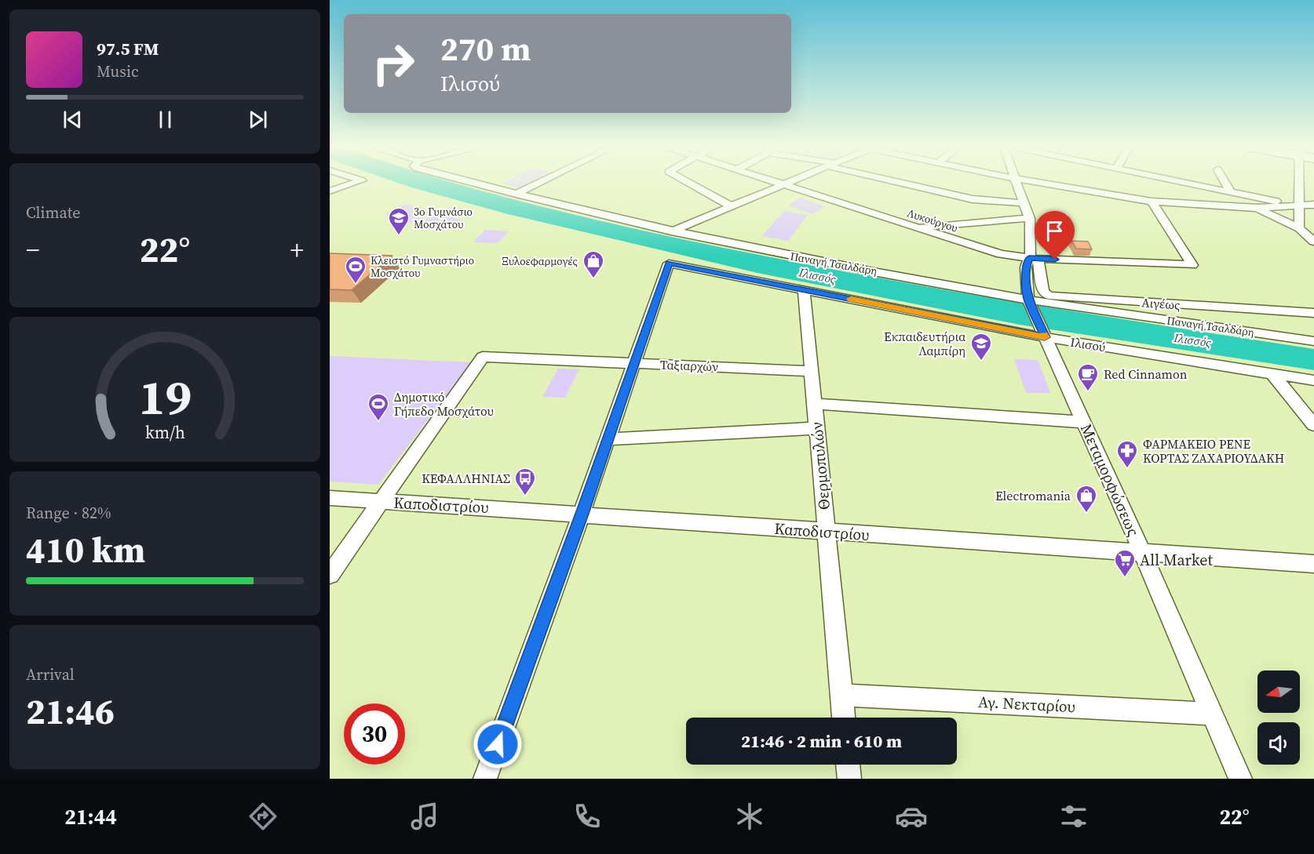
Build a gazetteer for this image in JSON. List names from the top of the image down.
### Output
{
  "streets": {
    "street": [
      "Λυκούργου",
      "Παναγή Τσαλδάρη",
      "Αιγέως",
      "Ιλισού",
      "Ταξιαρχών",
      "Θερμοπυλών",
      "Μεταμορφώσεως",
      "Καποδιστρίου",
      "Αγ. Νεκταρίου"
    ]
  },
  "crossings": [
    ["Λυκούργου", "Αιγέως"],
    ["Λυκούργου", "Μεταμορφώσεως"],
    ["Παναγή Τσαλδάρη", "Μεταμορφώσεως"],
    ["Αιγέως", "Μεταμορφώσεως"],
    ["Ιλισού", "Ταξιαρχών"],
    ["Ιλισού", "Θερμοπυλών"],
    ["Ιλισού", "Μεταμορφώσεως"],
    ["Ταξιαρχών", "Θερμοπυλών"],
    ["Ταξιαρχών", "Καποδιστρίου"],
    ["Θερμοπυλών", "Καποδιστρίου"],
    ["Θερμοπυλών", "Αγ. Νεκταρίου"],
    ["Μεταμορφώσεως", "Καποδιστρίου"],
    ["Μεταμορφώσεως", "Αγ. Νεκταρίου"]
  ],
  "water": ["Ιλισσός"],
  "places": {
    "school or university": ["3o Γυμνάσιο Μοσχάτου", "Εκπαιδευτήρια Λαμπίρη"],
    "shop": ["Ξυλοεφαρμογές", "Electromania"],
    "sports": ["Κλειστό Γυμναστήριο Μοσχάτου", "Δημοτικό Γήπεδο Μοσχάτου"],
    "cafe": ["Red Cinnamon"],
    "pharmacy": ["ΦΑΡΜΑΚΕΙΟ ΡΕΝΕ ΚΟΡΤΑΣ ΖΑΧΑΡΙΟΥΔΑΚΗ"],
    "bus stop": ["ΚΕΦΑΛΛΗΝΙΑΣ"],
    "supermarket": ["All Market"]
  },
  "north": "left",
  "page": {
    "turn": ["270 m", "Ιλισού"],
    "song": ["97.5 FM", "Music"],
    "tile": [
      "Climate",
      ["Range · 82%", "410 km"],
      ["Arrival", "21:46"]
    ],
    "heat": ["−", "22°", "+"],
    "limit": "30",
    "trip": "21:46 · 2 min · 610 m",
    "tabs": ["21:44", "22°"],
    "gauge": ["19", "km/h"]
  }
}
